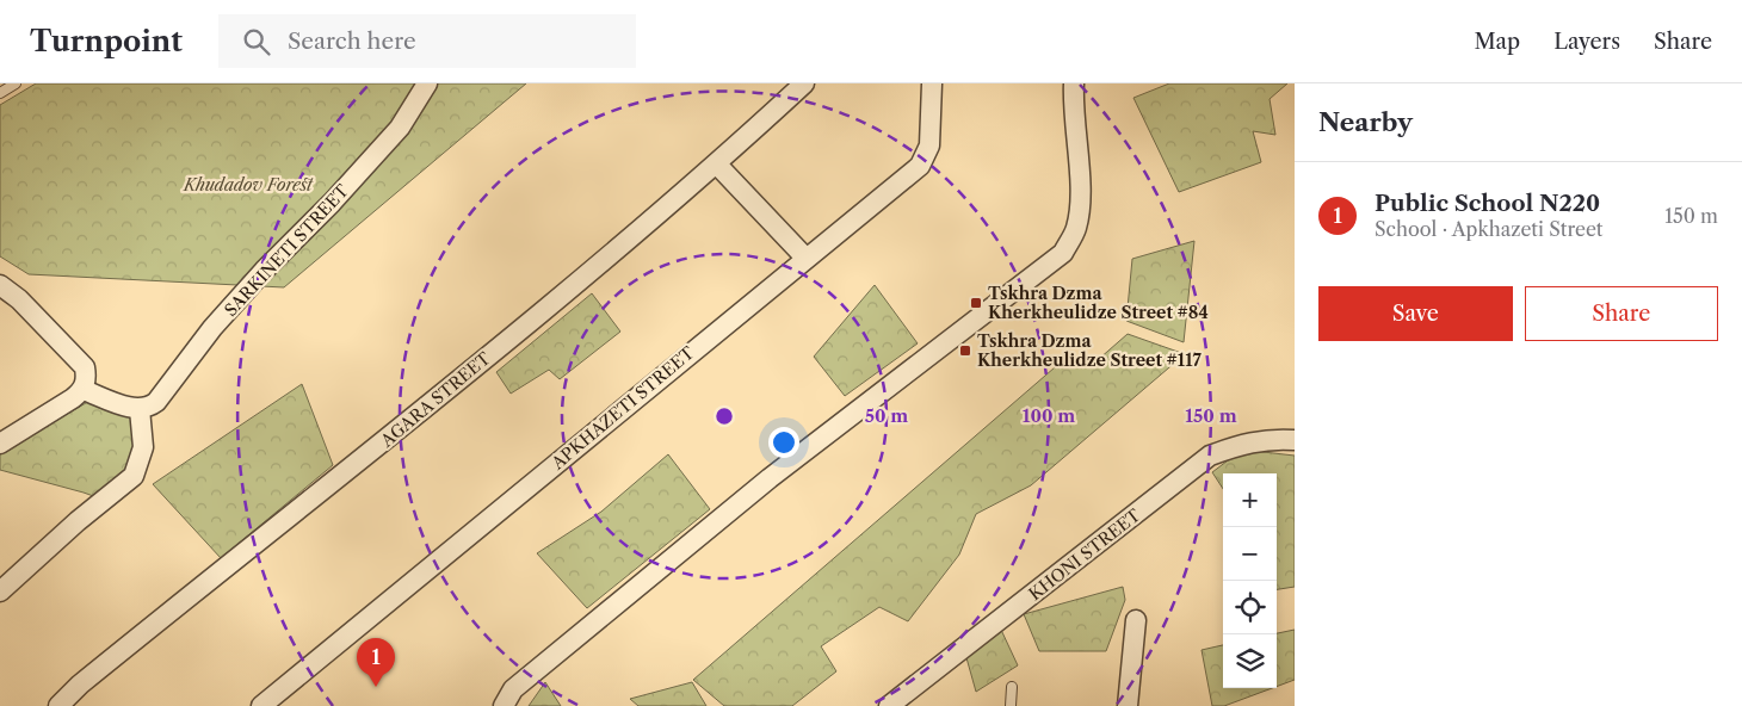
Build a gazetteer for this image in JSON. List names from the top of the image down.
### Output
{
  "streets": {
    "street": [
      "SARKINETI STREET",
      "AGARA STREET",
      "APKHAZETI STREET",
      "KHONI STREET"
    ]
  },
  "parks": ["Khudadov Forest"],
  "places": {
    "transit": ["Tskhra Dzma Kherkheulidze Street #84", "Tskhra Dzma Kherkheulidze Street #117"]
  },
  "page": {
    "header": "Turnpoint",
    "search": "Search here",
    "nav": ["Map", "Layers", "Share"],
    "heading": "Nearby",
    "list": [
      {
        "mark": "1",
        "name": "Public School N220",
        "note": "School · Apkhazeti Street",
        "value": "150 m"
      }
    ],
    "buttons": ["Save", "Share"],
    "map_buttons": ["+", "−"],
    "pins": "1"
  },
  "rings": ["50 m", "100 m", "150 m"]
}
